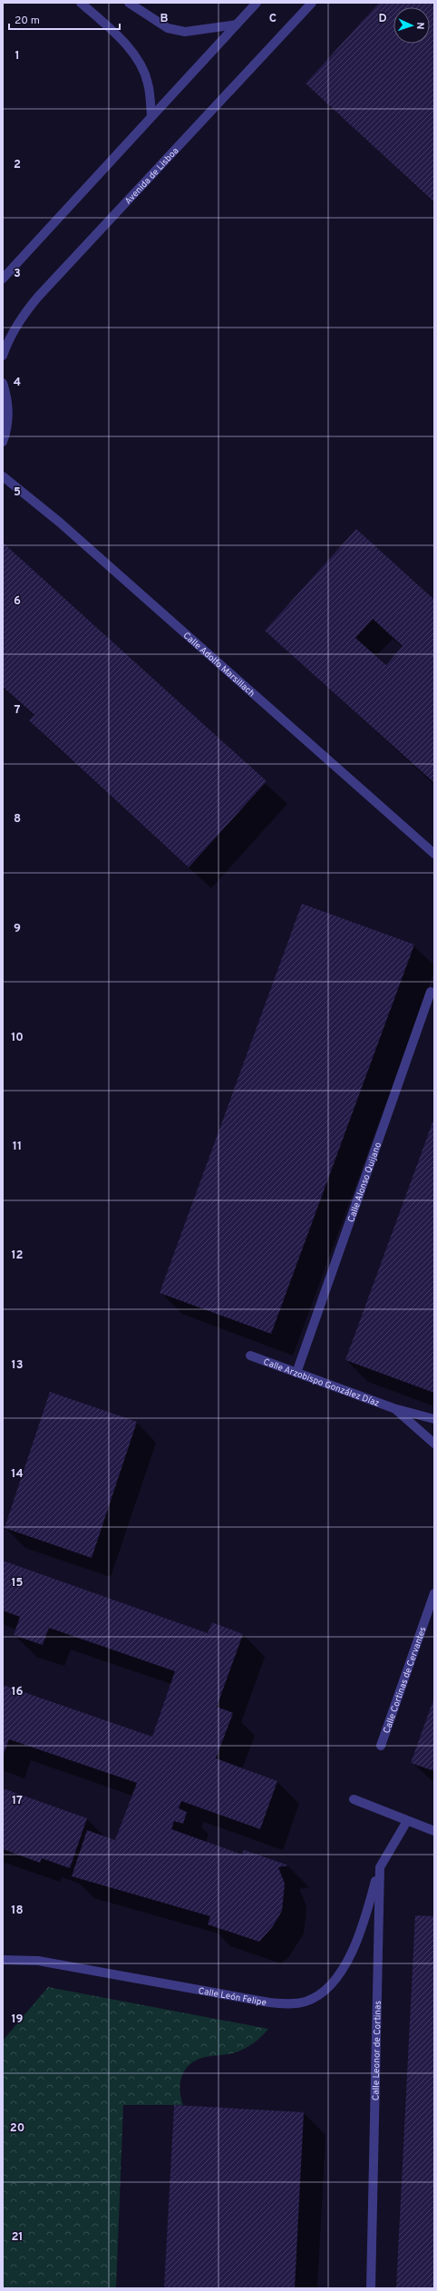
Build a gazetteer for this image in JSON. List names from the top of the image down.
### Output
{
  "streets": {
    "street": [
      "Avenida de Lisboa",
      "Calle Adolfo Marsillach",
      "Calle Alonso Quijano",
      "Calle Arzobispo González Díaz",
      "Calle Cortinas de Cervantes",
      "Calle León Felipe",
      "Calle Leonor de Cortinas"
    ]
  },
  "crossings": [
    ["Calle Alonso Quijano", "Calle Arzobispo González Díaz"],
    ["Calle León Felipe", "Calle Leonor de Cortinas"]
  ],
  "scale_bar": "20 m",
  "north": "right",
  "grid": {
    "columns": ["B", "C", "D"],
    "rows": [
      "1",
      "2",
      "3",
      "4",
      "5",
      "6",
      "7",
      "8",
      "9",
      "10",
      "11",
      "12",
      "13",
      "14",
      "15",
      "16",
      "17",
      "18",
      "19",
      "20",
      "21"
    ]
  }
}
